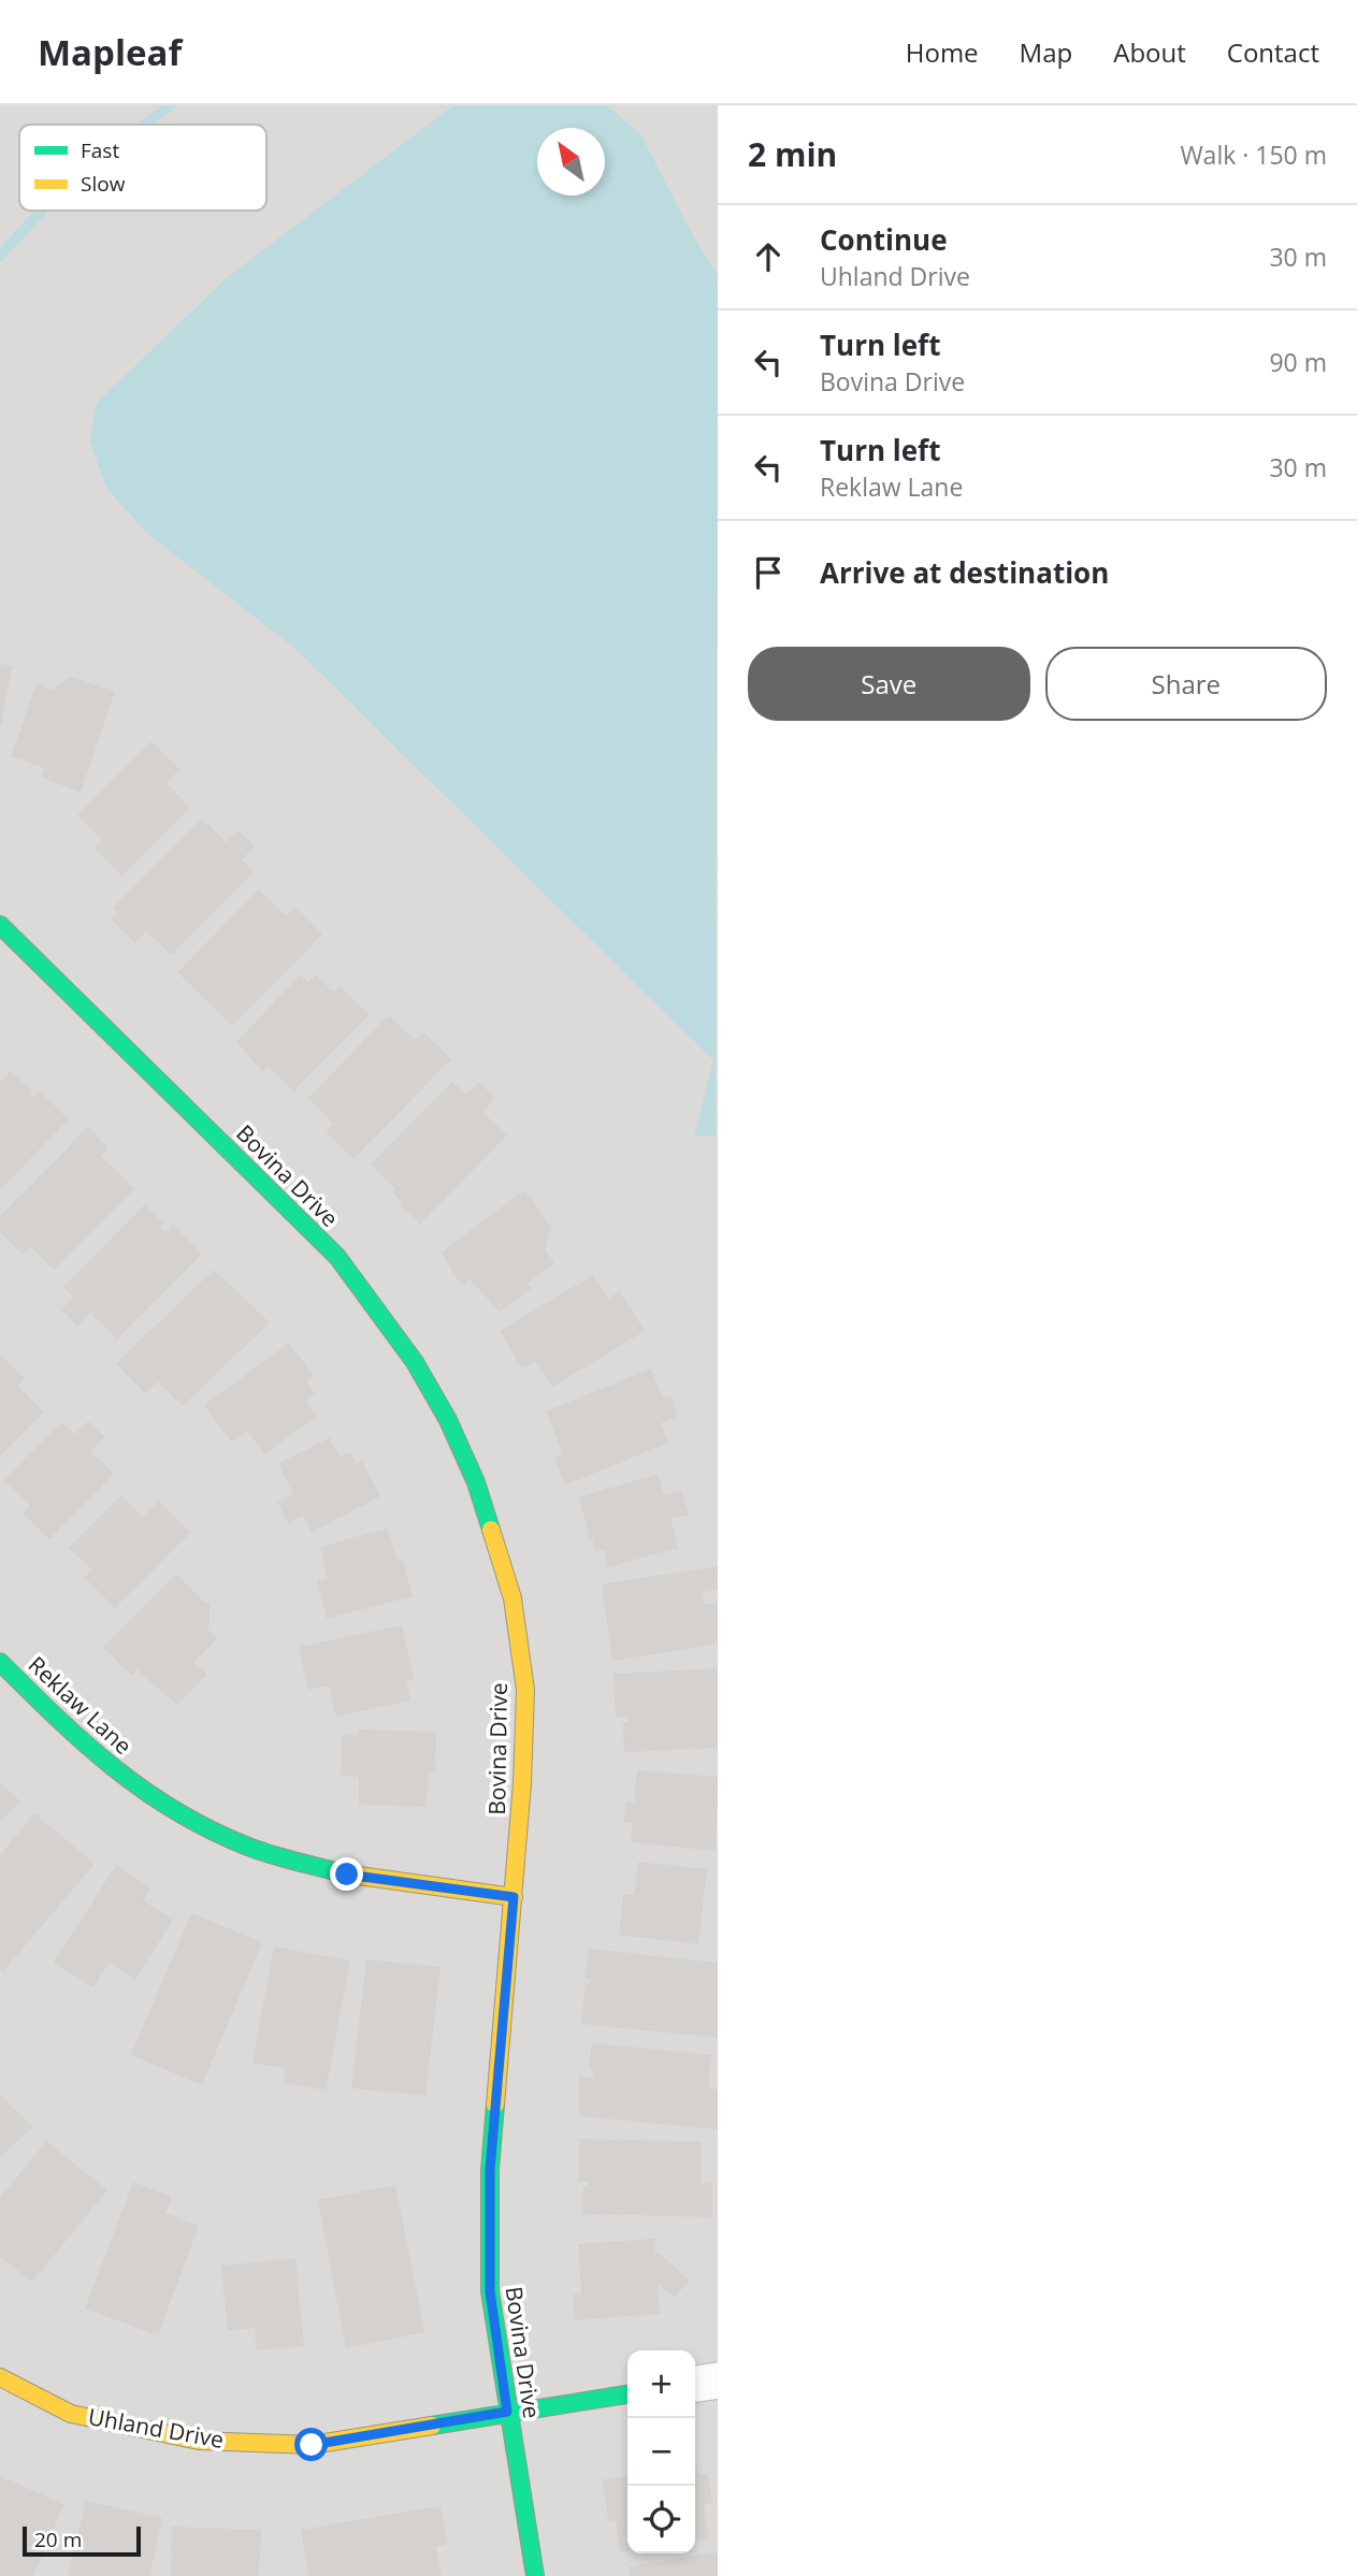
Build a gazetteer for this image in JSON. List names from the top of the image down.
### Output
{
  "streets": {
    "street": ["Bovina Drive", "Reklaw Lane", "Uhland Drive"]
  },
  "crossings": [
    ["Bovina Drive", "Reklaw Lane"],
    ["Bovina Drive", "Uhland Drive"]
  ],
  "legend": ["Fast", "Slow"],
  "scale_bar": "20 m",
  "north": "top left",
  "page": {
    "header": "Mapleaf",
    "nav": [
      "Home",
      "Map",
      "About",
      "Contact"
    ],
    "heading": ["2 min", "Walk · 150 m"],
    "list": [
      ["Continue", "Uhland Drive", "30 m"],
      ["Turn left", "Bovina Drive", "90 m"],
      ["Turn left", "Reklaw Lane", "30 m"],
      "Arrive at destination"
    ],
    "buttons": ["Save", "Share"],
    "map_buttons": ["+", "−"],
    "scale": "20 m"
  }
}
